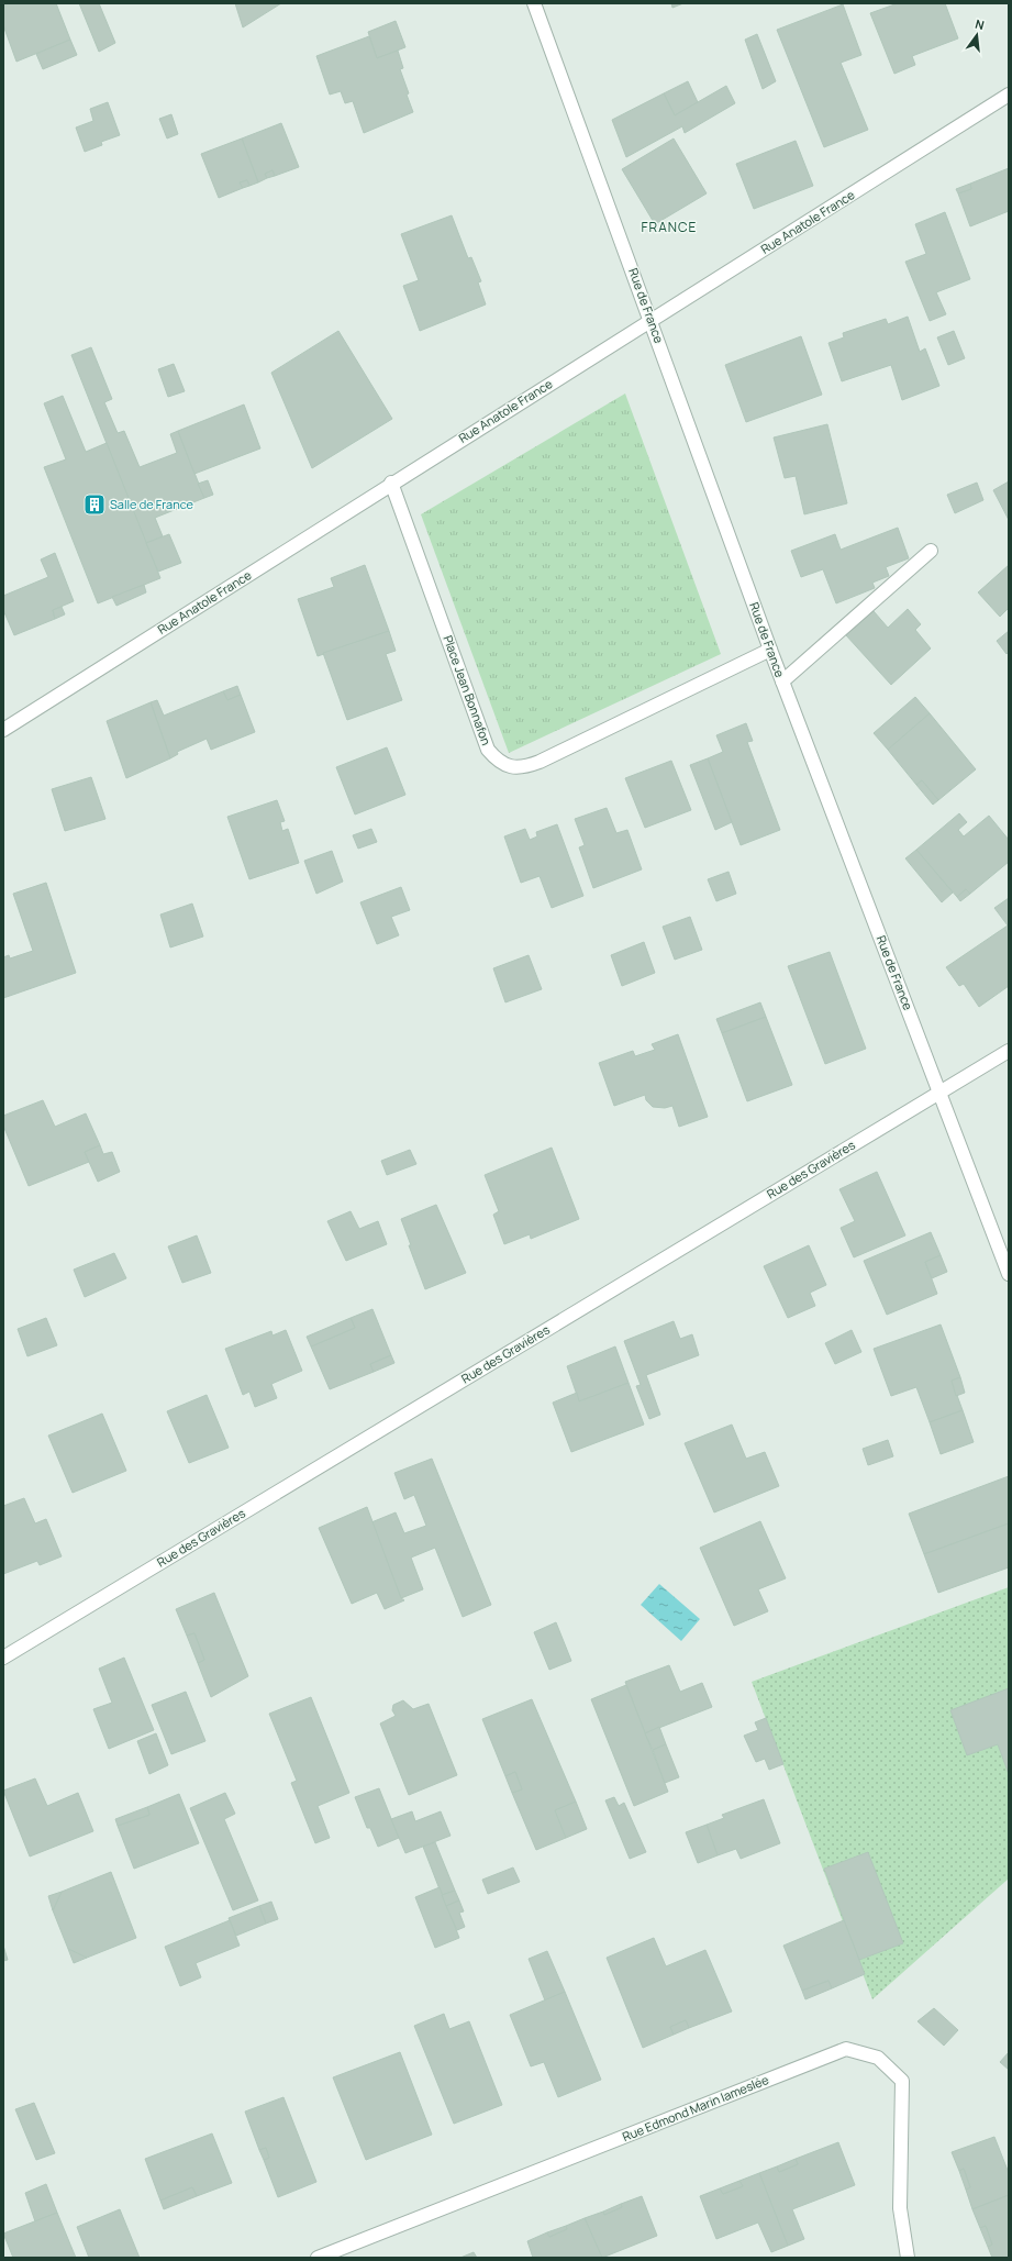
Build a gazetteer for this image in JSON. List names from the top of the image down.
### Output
{
  "streets": {
    "street": [
      "Rue Anatole France",
      "Rue de France",
      "Place Jean Bonnafon",
      "Rue des Gravières",
      "Rue Edmond Marin lameslée"
    ]
  },
  "crossings": [
    ["Rue Anatole France", "Rue de France"],
    ["Rue Anatole France", "Place Jean Bonnafon"],
    ["Rue de France", "Place Jean Bonnafon"],
    ["Rue de France", "Rue des Gravières"]
  ],
  "districts": ["FRANCE"],
  "places": {
    "building": ["Salle de France"]
  },
  "north": "top"
}
